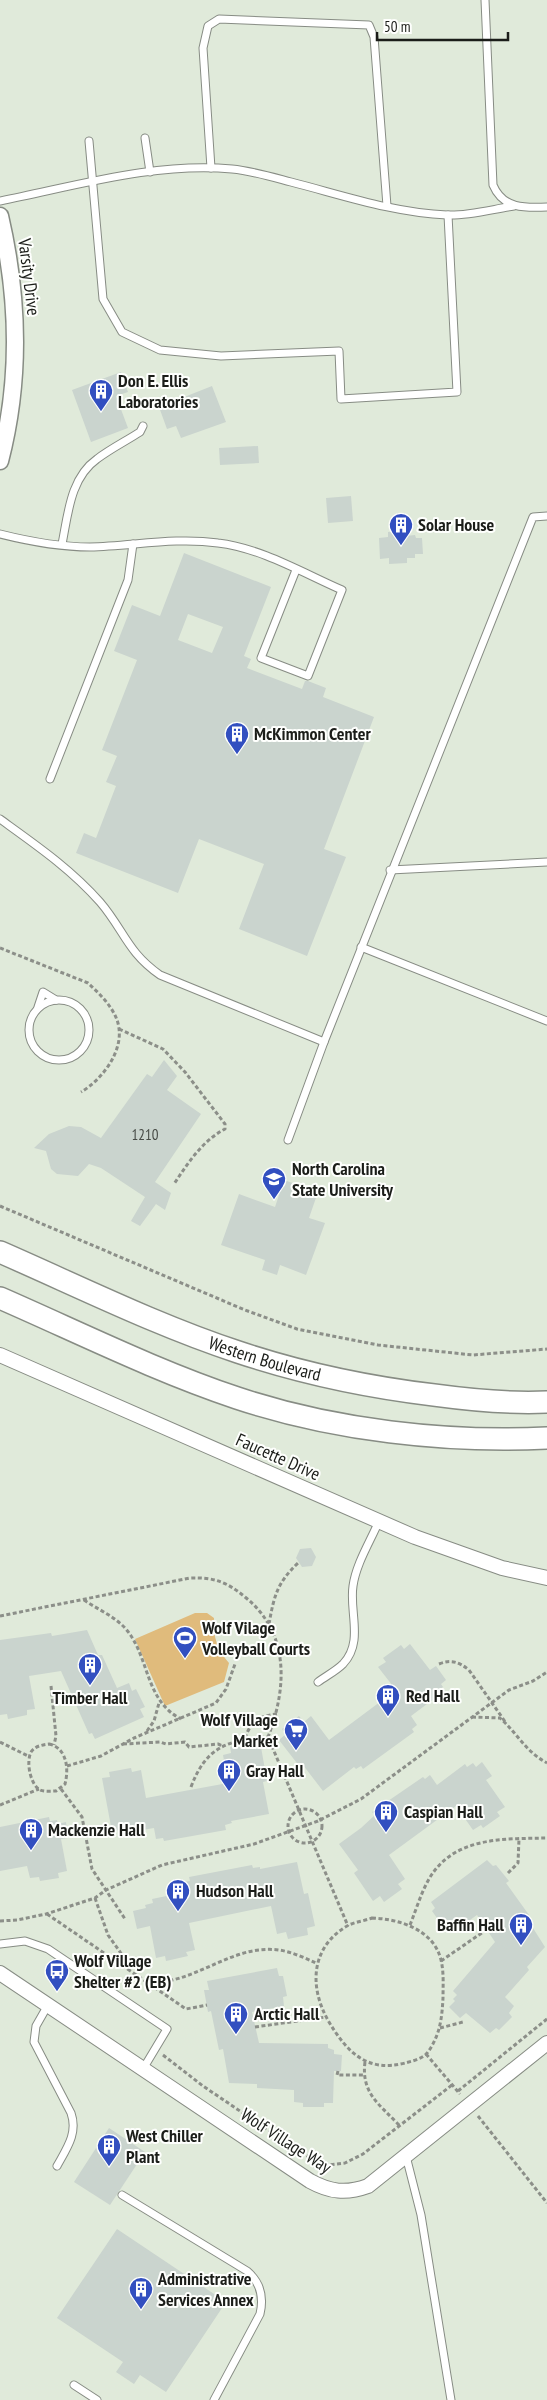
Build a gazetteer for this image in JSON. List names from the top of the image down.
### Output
{
  "streets": {
    "main road": ["Western Boulevard"],
    "street": ["Varsity Drive", "Faucette Drive", "Wolf Village Way"]
  },
  "places": {
    "building": [
      "Don E. Ellis Laboratories",
      "Solar House",
      "McKimmon Center",
      "Timber Hall",
      "Red Hall",
      "Gray Hall",
      "Caspian Hall",
      "Mackenzie Hall",
      "Hudson Hall",
      "Baffin Hall",
      "Arctic Hall",
      "West Chiller Plant",
      "Administrative Services Annex"
    ],
    "school or university": ["North Carolina State University"],
    "sports": ["Wolf Vilage Volleyball Courts"],
    "supermarket": ["Wolf Village Market"],
    "bus stop": ["Wolf Village Shelter #2 (EB)"]
  },
  "house_numbers": ["1210"],
  "scale_bar": "50 m"
}
